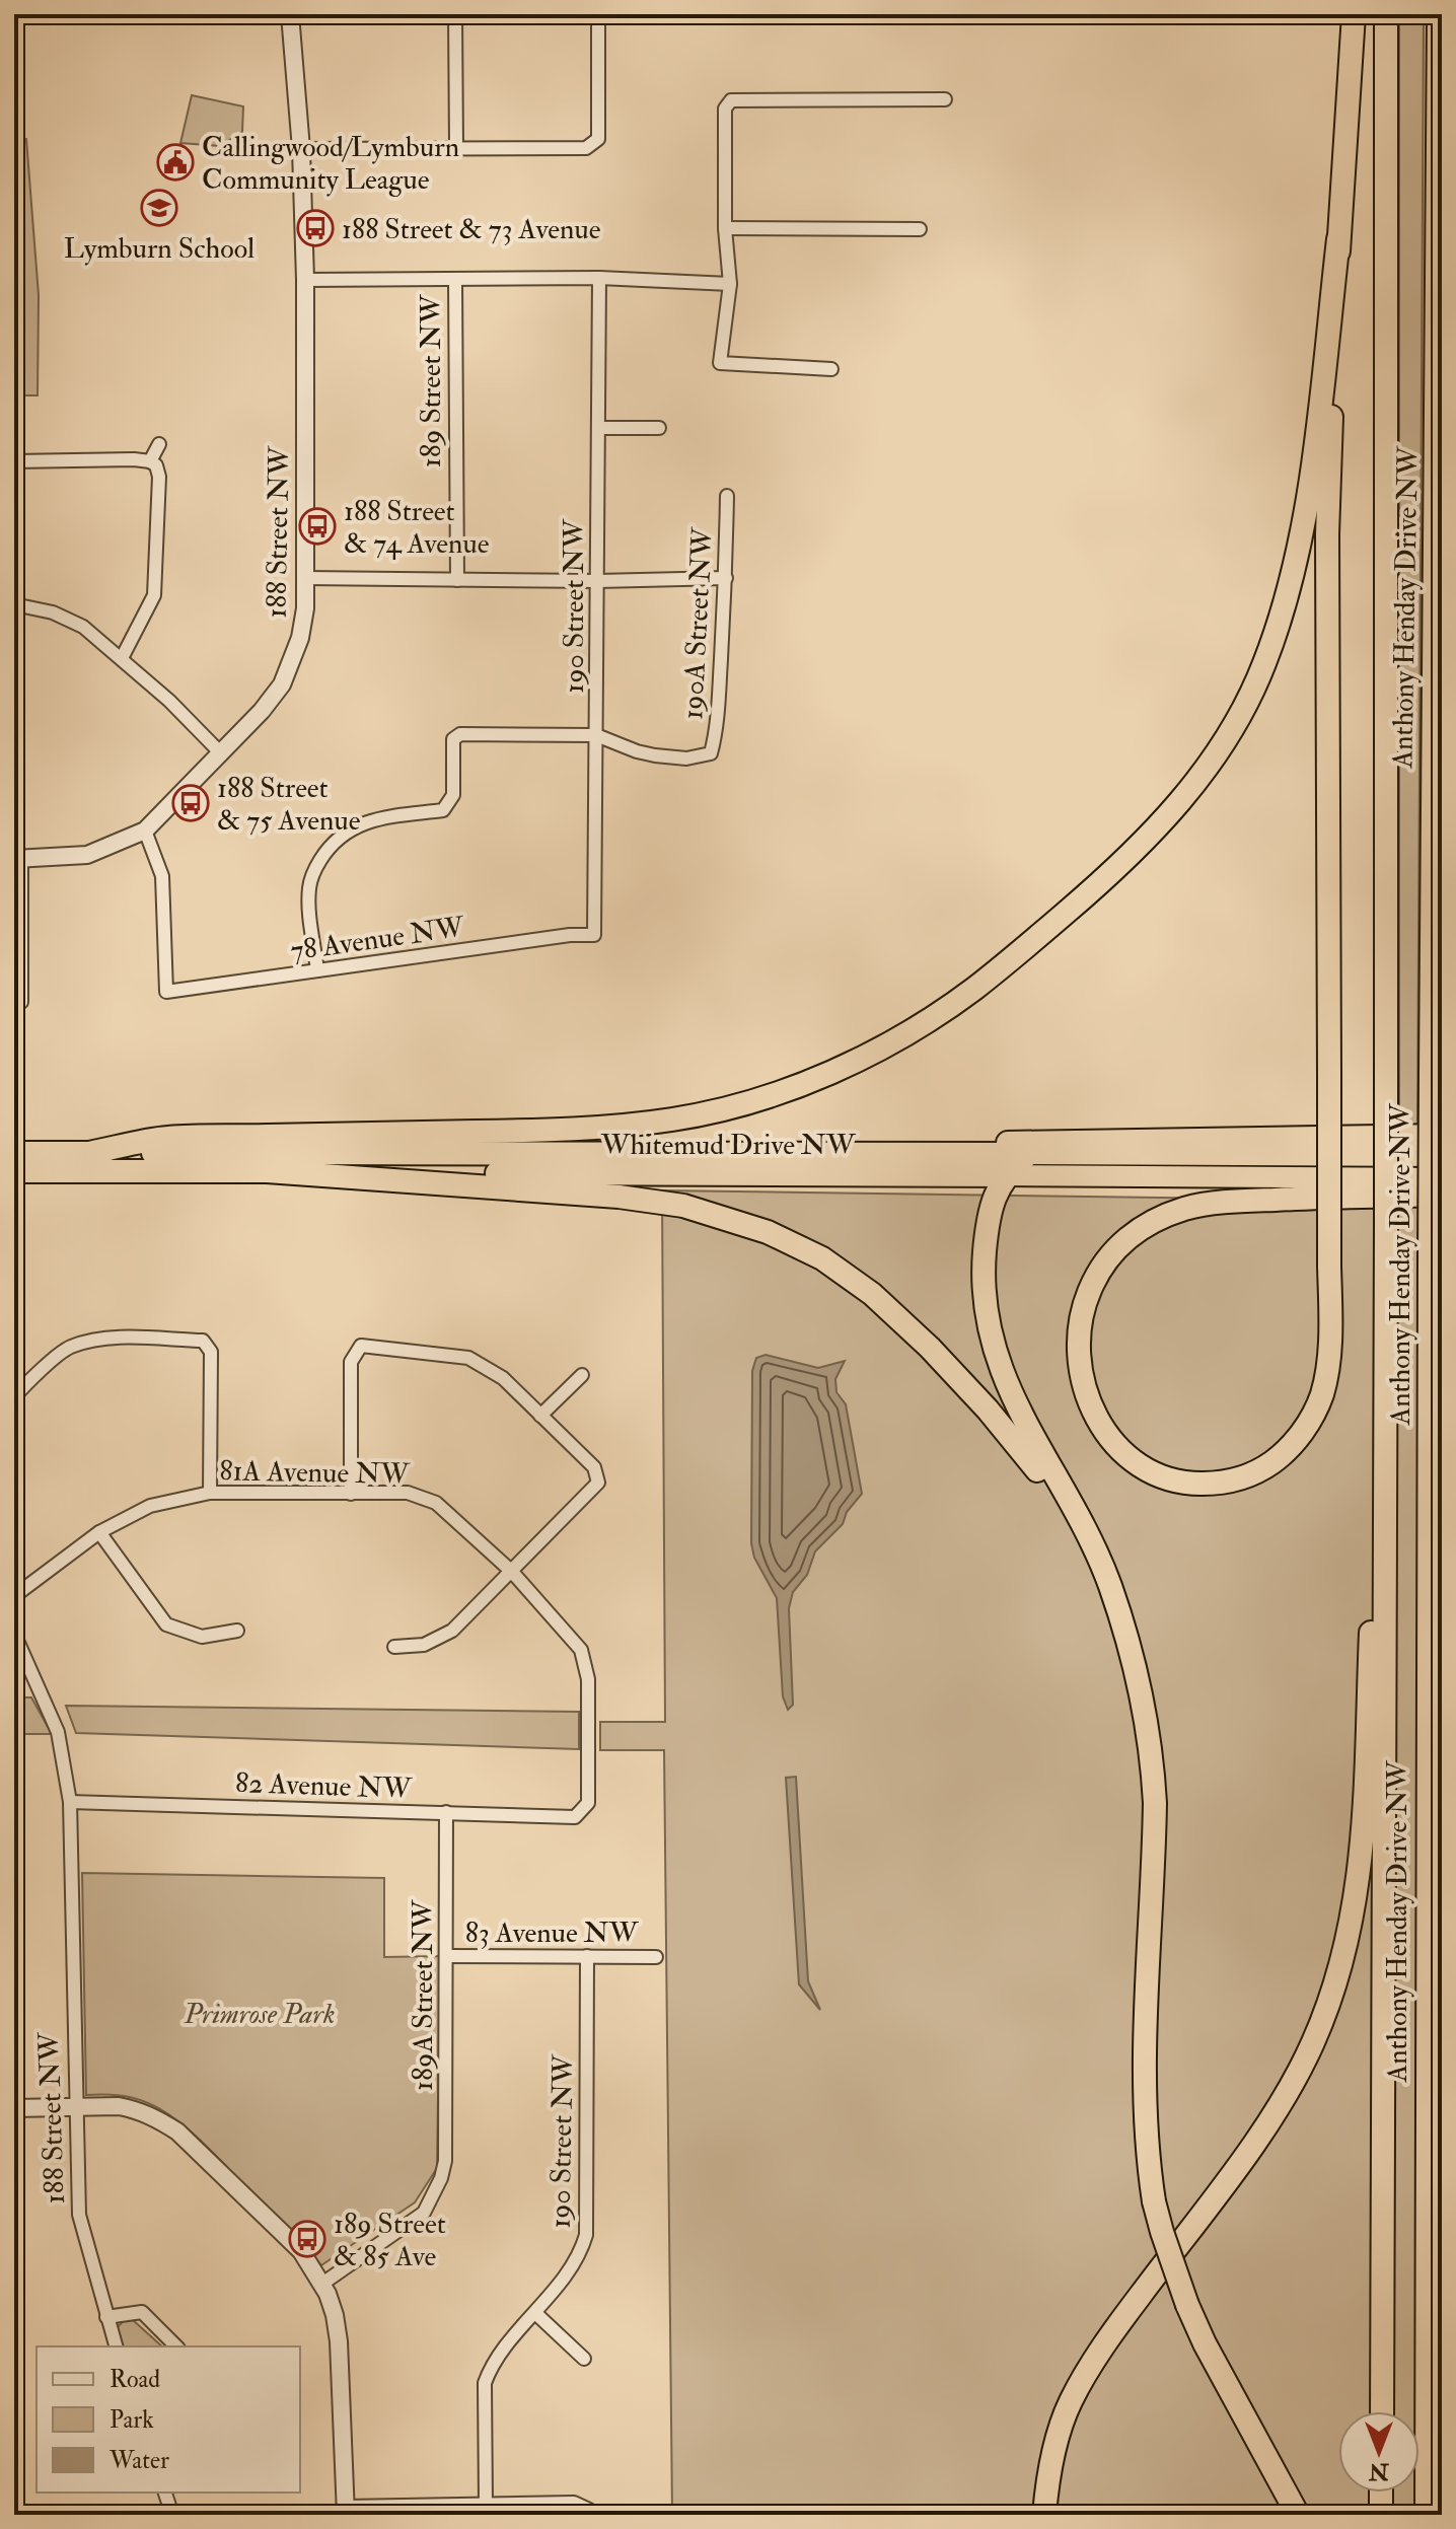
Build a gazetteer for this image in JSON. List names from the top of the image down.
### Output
{
  "streets": {
    "highway": ["Anthony Henday Drive NW", "Whitemud Drive NW"],
    "street": [
      "189 Street NW",
      "188 Street NW",
      "190 Street NW",
      "190A Street NW",
      "78 Avenue NW",
      "81A Avenue NW",
      "82 Avenue NW",
      "83 Avenue NW",
      "189A Street NW"
    ]
  },
  "crossings": [
    ["188 Street NW", "78 Avenue NW"],
    ["188 Street NW", "82 Avenue NW"],
    ["190 Street NW", "190A Street NW"],
    ["190 Street NW", "78 Avenue NW"],
    ["190 Street NW", "83 Avenue NW"],
    ["81A Avenue NW", "82 Avenue NW"],
    ["82 Avenue NW", "189A Street NW"],
    ["83 Avenue NW", "189A Street NW"]
  ],
  "parks": ["Primrose Park"],
  "places": {
    "public building": ["Callingwood/Lymburn Community League"],
    "school or university": ["Lymburn School"],
    "bus stop": [
      "188 Street & 73 Avenue",
      "188 Street & 74 Avenue",
      "188 Street & 75 Avenue",
      "189 Street & 85 Ave"
    ]
  },
  "legend": ["Road", "Park", "Water"],
  "north": "bottom"
}
